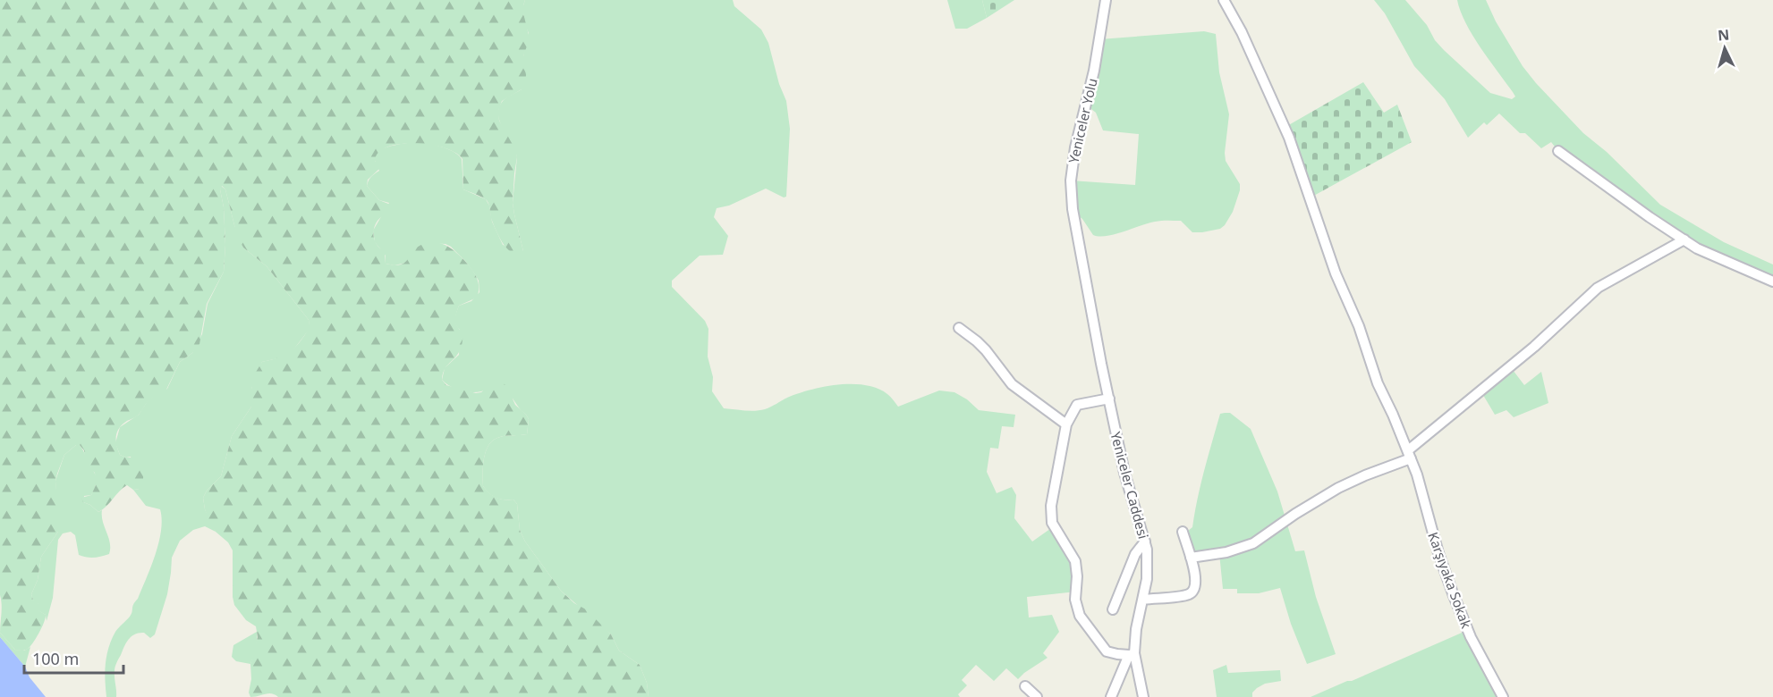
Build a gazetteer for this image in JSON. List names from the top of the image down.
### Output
{
  "streets": {
    "street": ["Yeniceler Yolu", "Yeniceler Caddesi", "Karşıyaka Sokak"]
  },
  "crossings": [
    ["Yeniceler Yolu", "Yeniceler Caddesi"]
  ],
  "scale_bar": "100 m",
  "north": "top"
}
